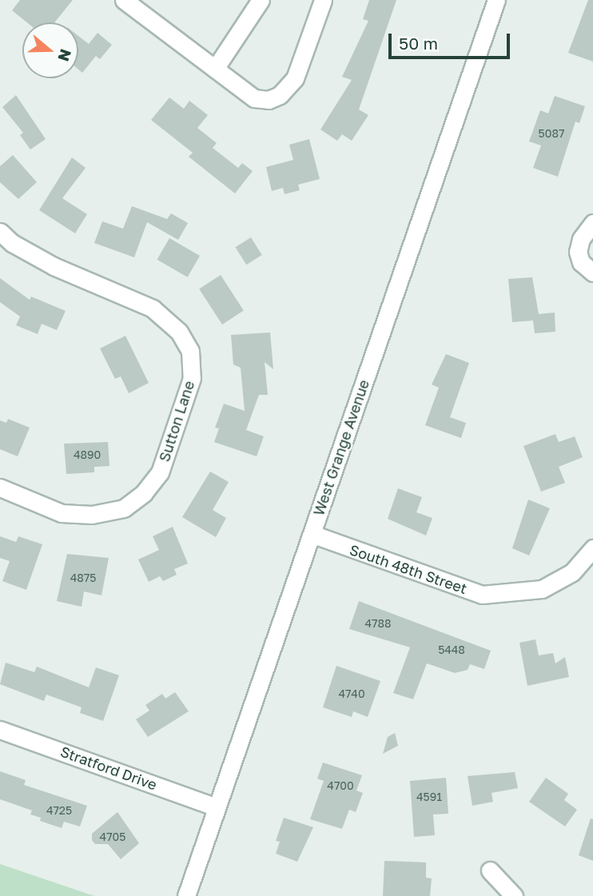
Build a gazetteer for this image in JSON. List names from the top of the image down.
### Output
{
  "streets": {
    "street": [
      "Sutton Lane",
      "West Grange Avenue",
      "South 48th Street",
      "Stratford Drive"
    ]
  },
  "crossings": [
    ["West Grange Avenue", "South 48th Street"],
    ["West Grange Avenue", "Stratford Drive"]
  ],
  "house_numbers": [
    "5087",
    "4890",
    "4875",
    "4788",
    "5448",
    "4740",
    "4700",
    "4591",
    "4725",
    "4705"
  ],
  "scale_bar": "50 m",
  "north": "right"
}
